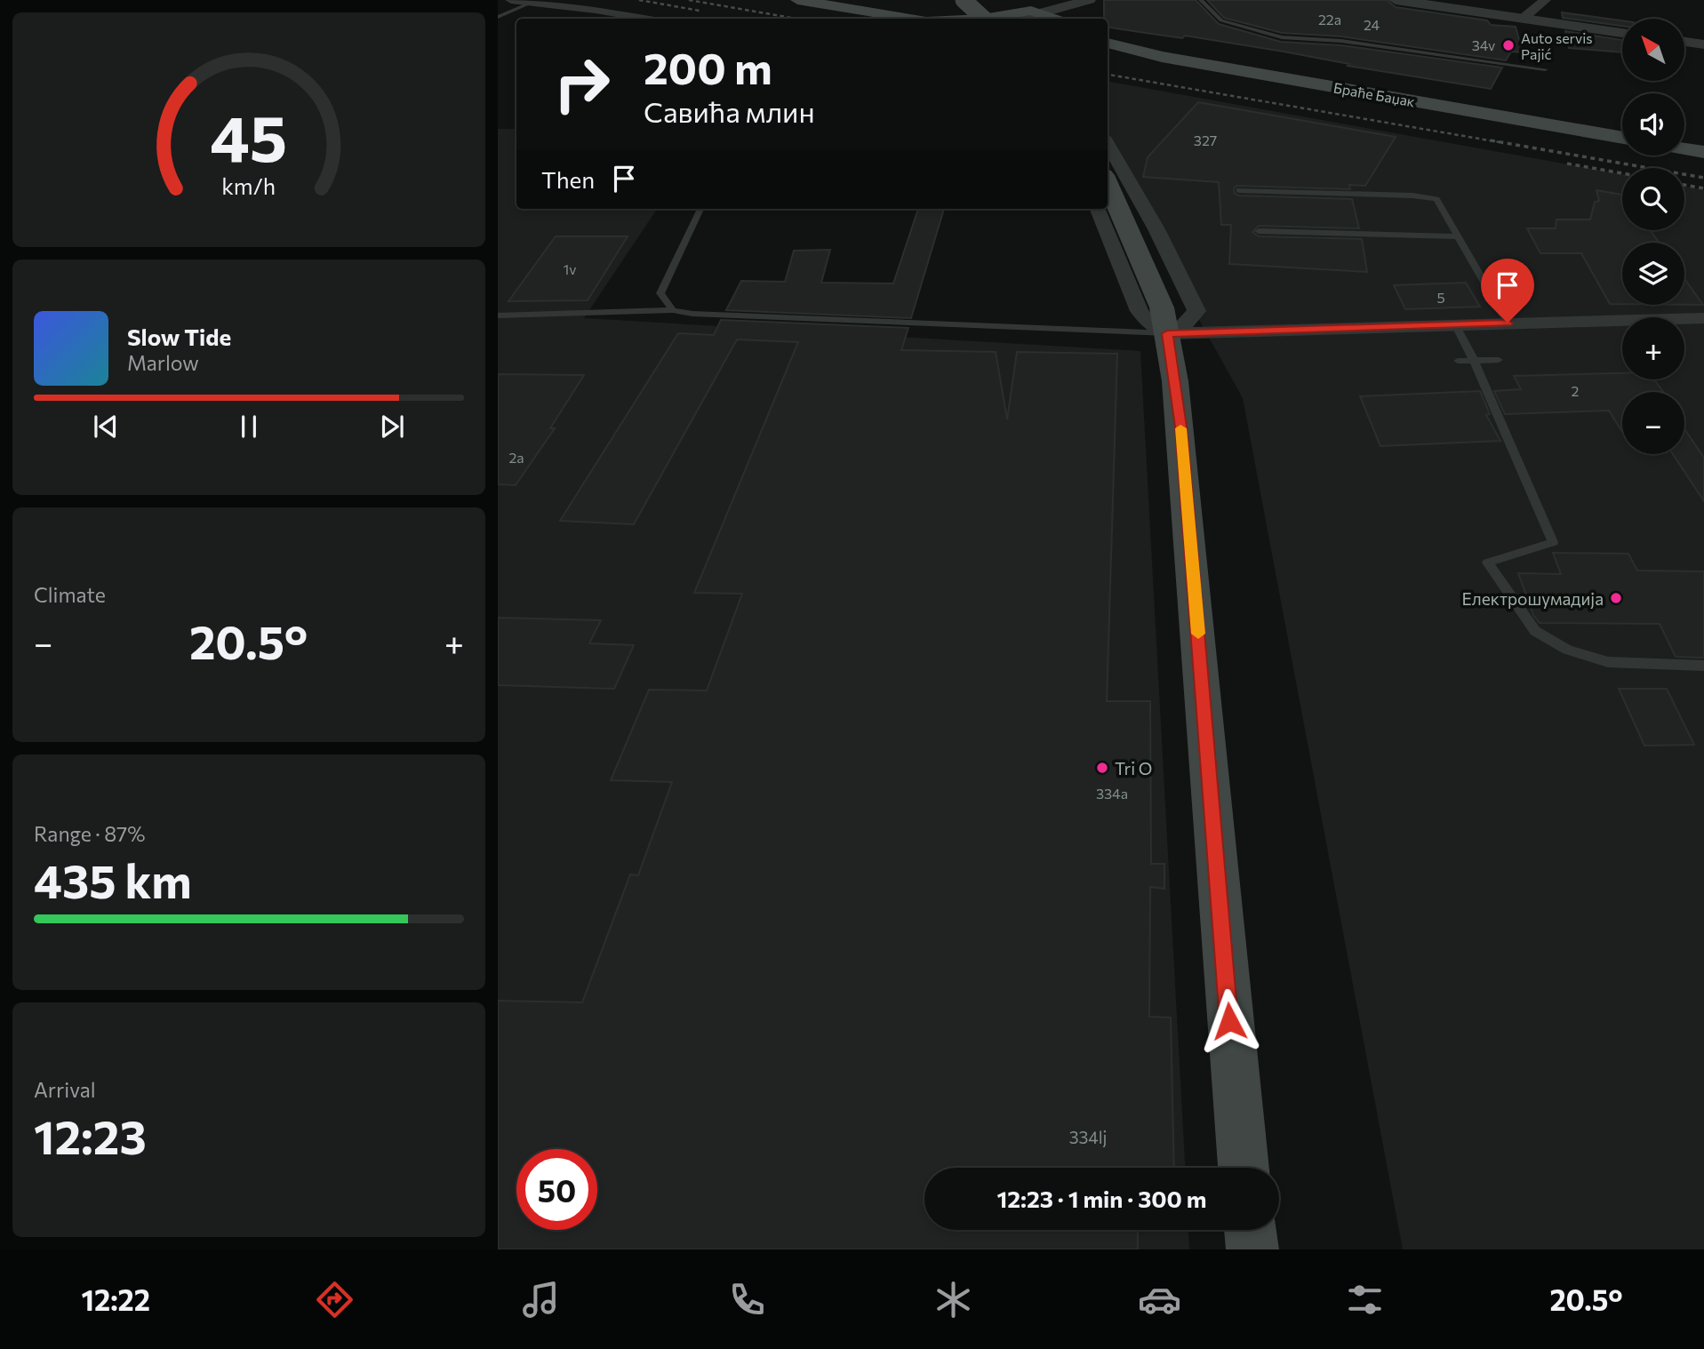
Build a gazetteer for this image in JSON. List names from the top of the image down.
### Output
{
  "streets": {
    "main road": ["Браће Баџак"]
  },
  "places": ["Auto servis Pajić", "Електрошумадија", "Tri O"],
  "house_numbers": [
    "22a",
    "24",
    "34v",
    "327",
    "1v",
    "5",
    "2",
    "2a",
    "334a",
    "334lj"
  ],
  "north": "top left",
  "page": {
    "map_buttons": ["+", "−"],
    "turn": ["200 m", "Савића млин"],
    "then": "Then",
    "song": ["Slow Tide", "Marlow"],
    "tile": [
      "Climate",
      ["Range · 87%", "435 km"],
      ["Arrival", "12:23"]
    ],
    "heat": ["−", "20.5°", "+"],
    "limit": "50",
    "trip": "12:23 · 1 min · 300 m",
    "tabs": ["12:22", "20.5°"],
    "gauge": ["45", "km/h"]
  }
}
